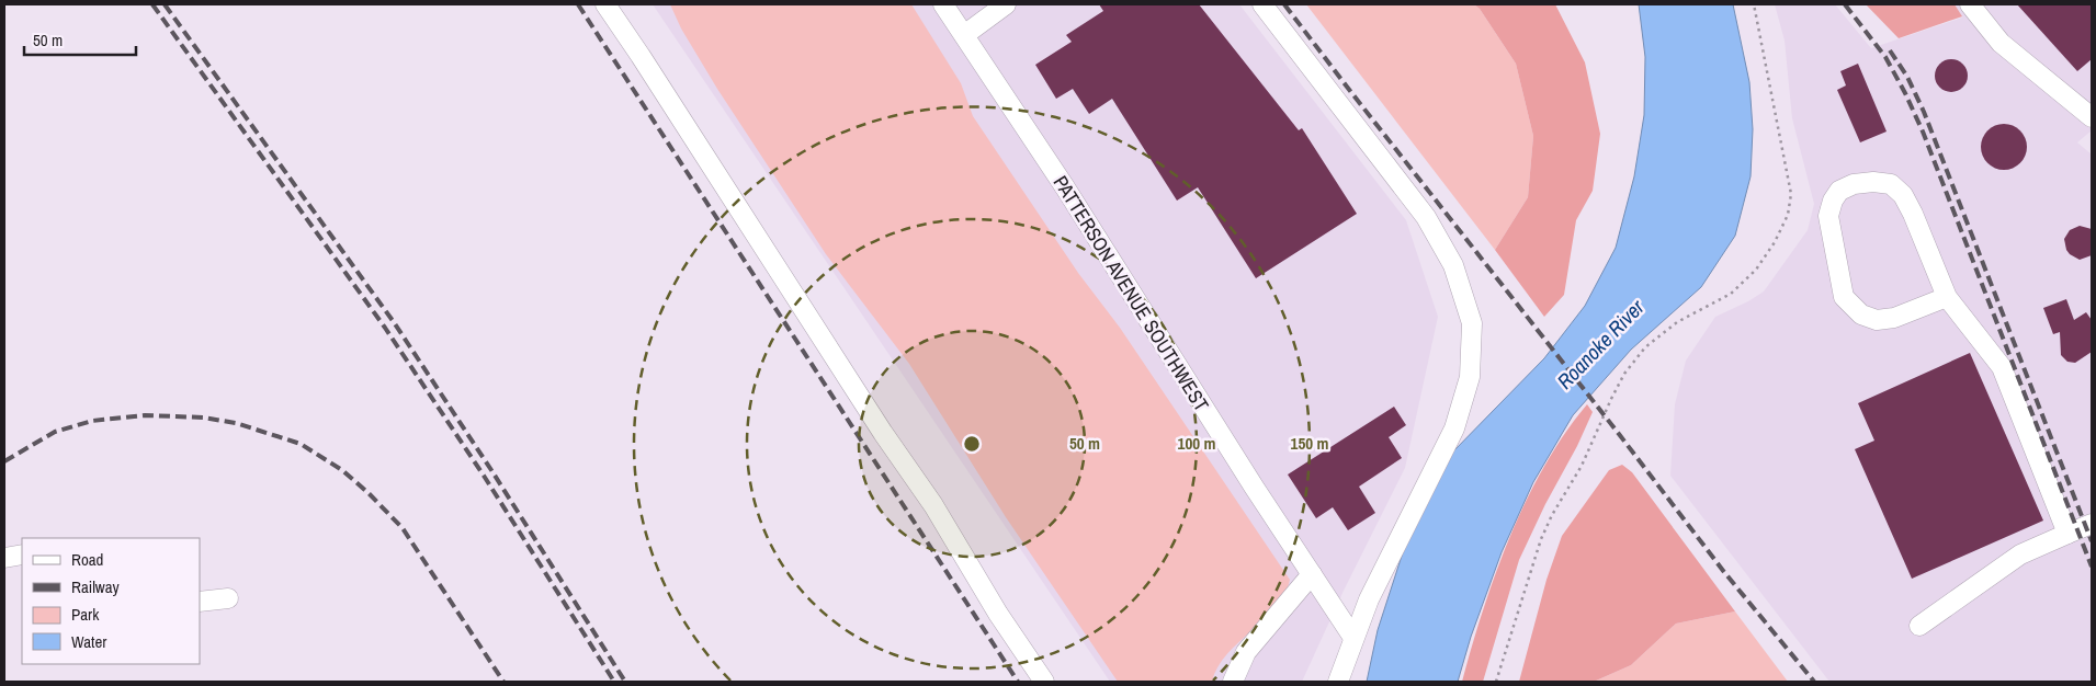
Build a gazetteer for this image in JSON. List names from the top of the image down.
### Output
{
  "streets": {
    "street": ["PATTERSON AVENUE SOUTHWEST"]
  },
  "water": ["Roanoke River"],
  "legend": [
    "Road",
    "Railway",
    "Park",
    "Water"
  ],
  "scale_bar": "50 m",
  "rings": ["50 m", "100 m", "150 m"]
}
